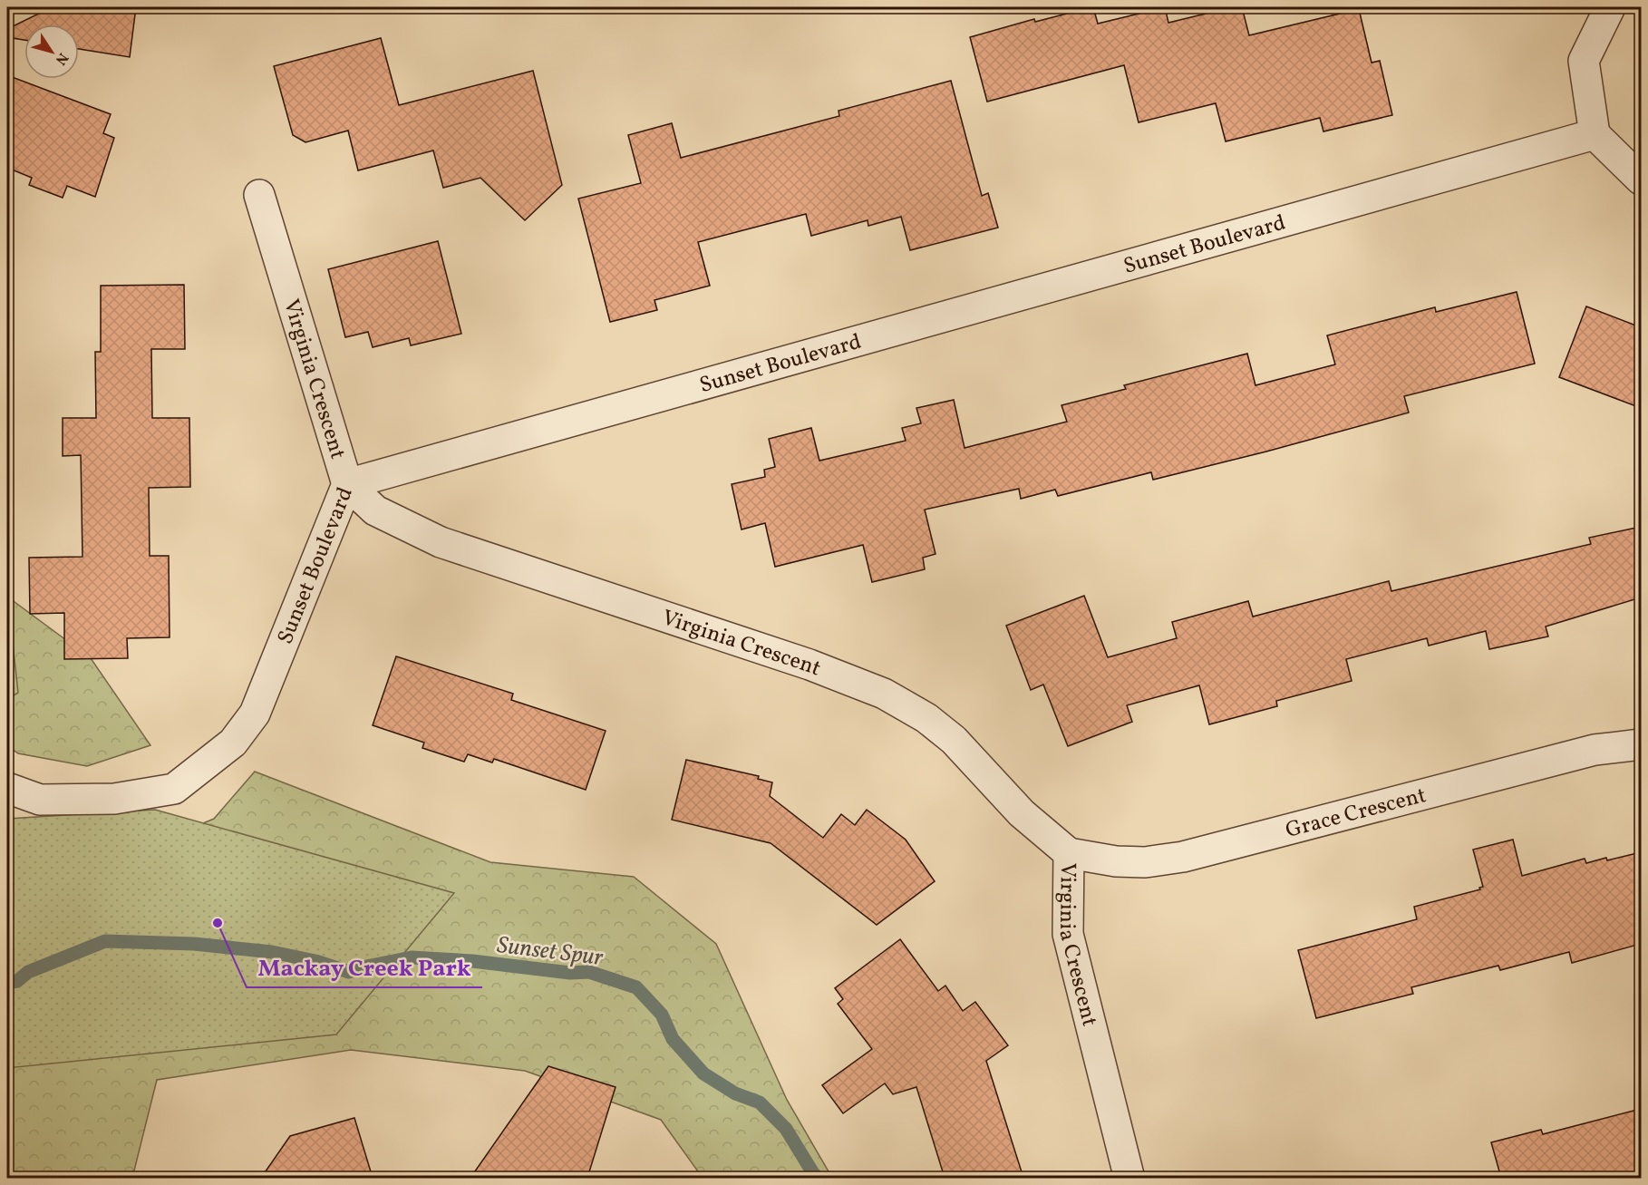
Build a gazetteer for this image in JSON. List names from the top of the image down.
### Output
{
  "streets": {
    "street": ["Sunset Boulevard", "Virginia Crescent", "Grace Crescent"]
  },
  "crossings": [
    ["Sunset Boulevard", "Virginia Crescent"],
    ["Virginia Crescent", "Grace Crescent"]
  ],
  "water": ["Sunset Spur"],
  "places": ["Mackay Creek Park"],
  "north": "bottom right"
}
